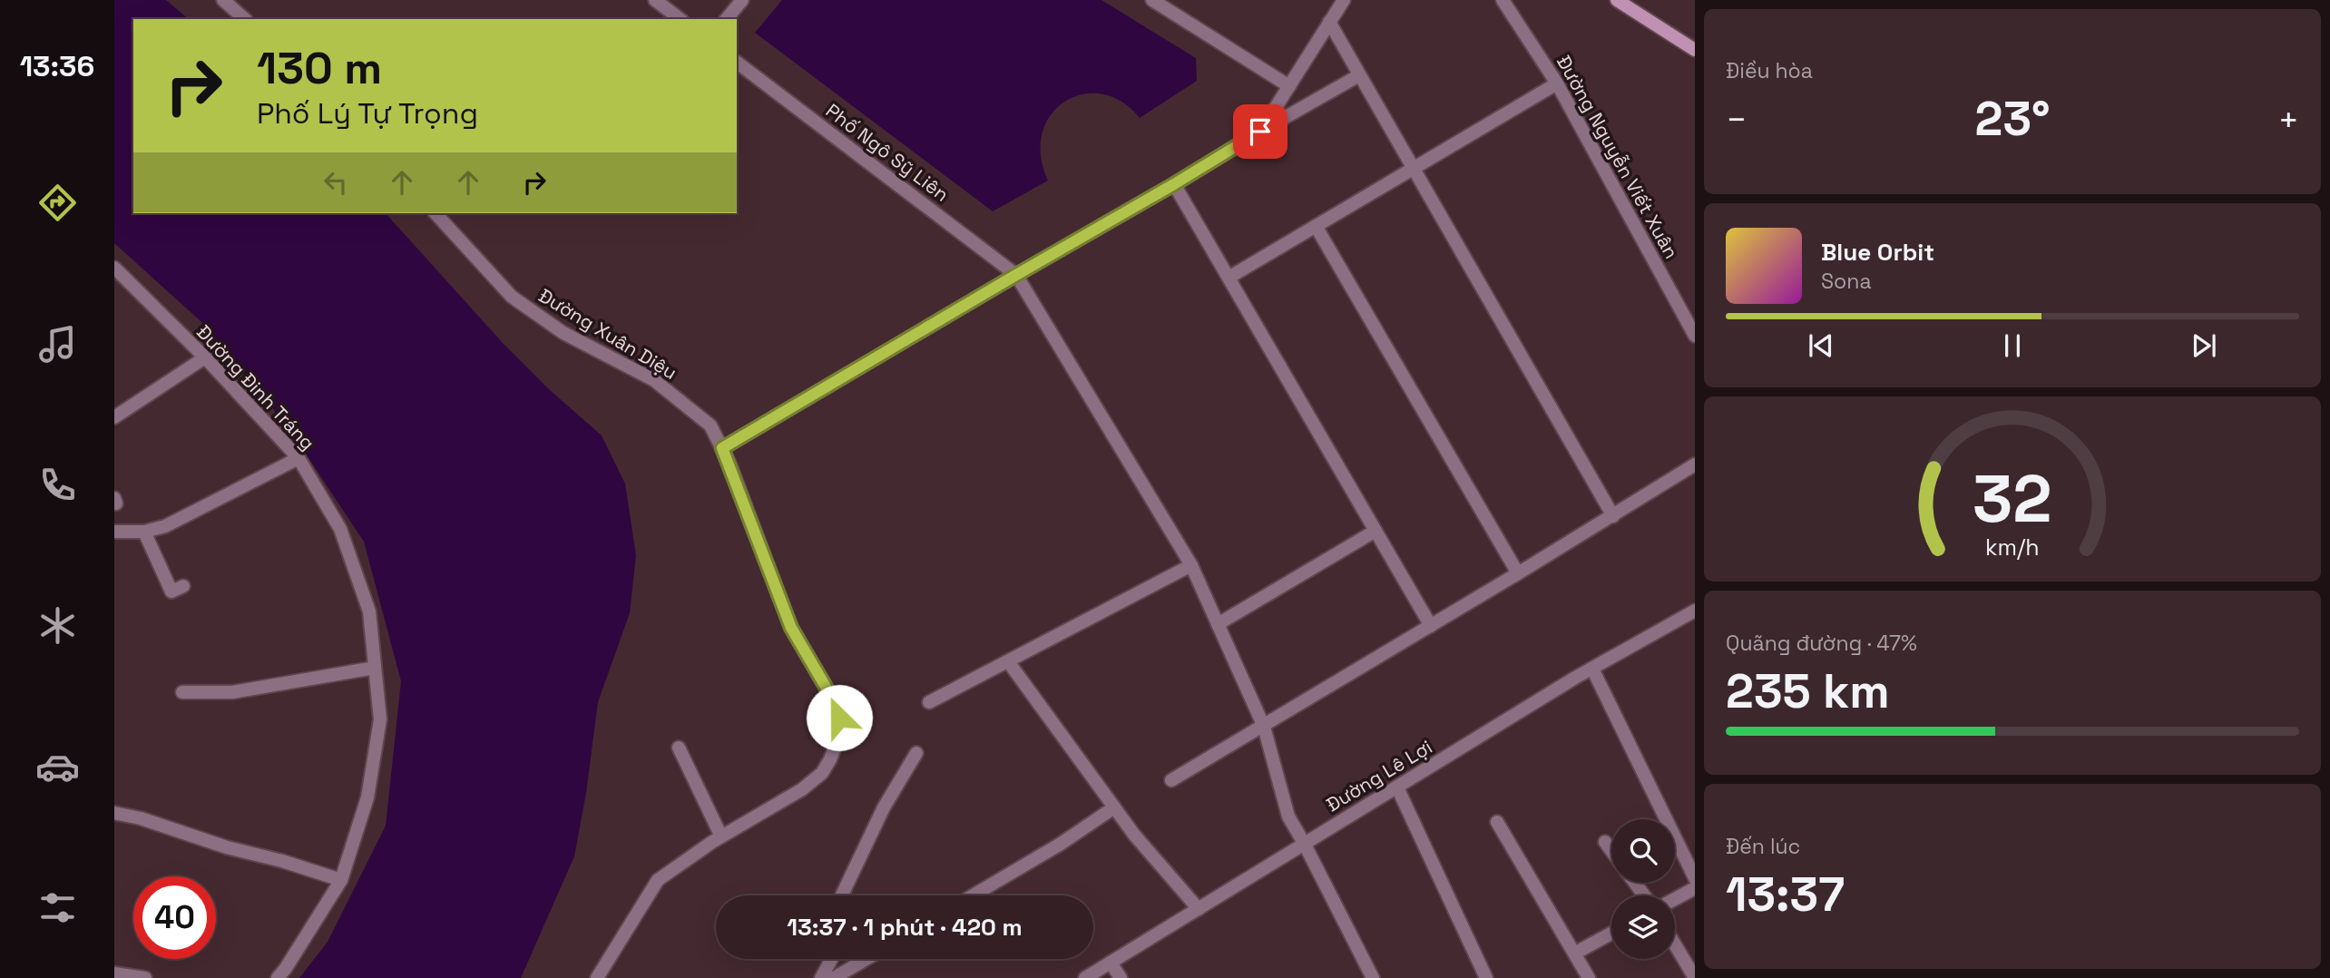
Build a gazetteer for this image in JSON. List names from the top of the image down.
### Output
{
  "streets": {
    "street": [
      "Phố Ngô Sỹ Liên",
      "Đường Nguyễn Viết Xuân",
      "Đường Xuân Diệu",
      "Đường Đinh Tráng",
      "Đường Lê Lợi"
    ]
  },
  "page": {
    "tabs": "13:36",
    "tile": [
      "Điều hòa",
      ["Quãng đường · 47%", "235 km"],
      ["Đến lúc", "13:37"]
    ],
    "turn": ["130 m", "Phố Lý Tự Trọng"],
    "heat": ["−", "23°", "+"],
    "song": ["Blue Orbit", "Sona"],
    "limit": "40",
    "trip": "13:37 · 1 phút · 420 m",
    "gauge": ["32", "km/h"]
  }
}
